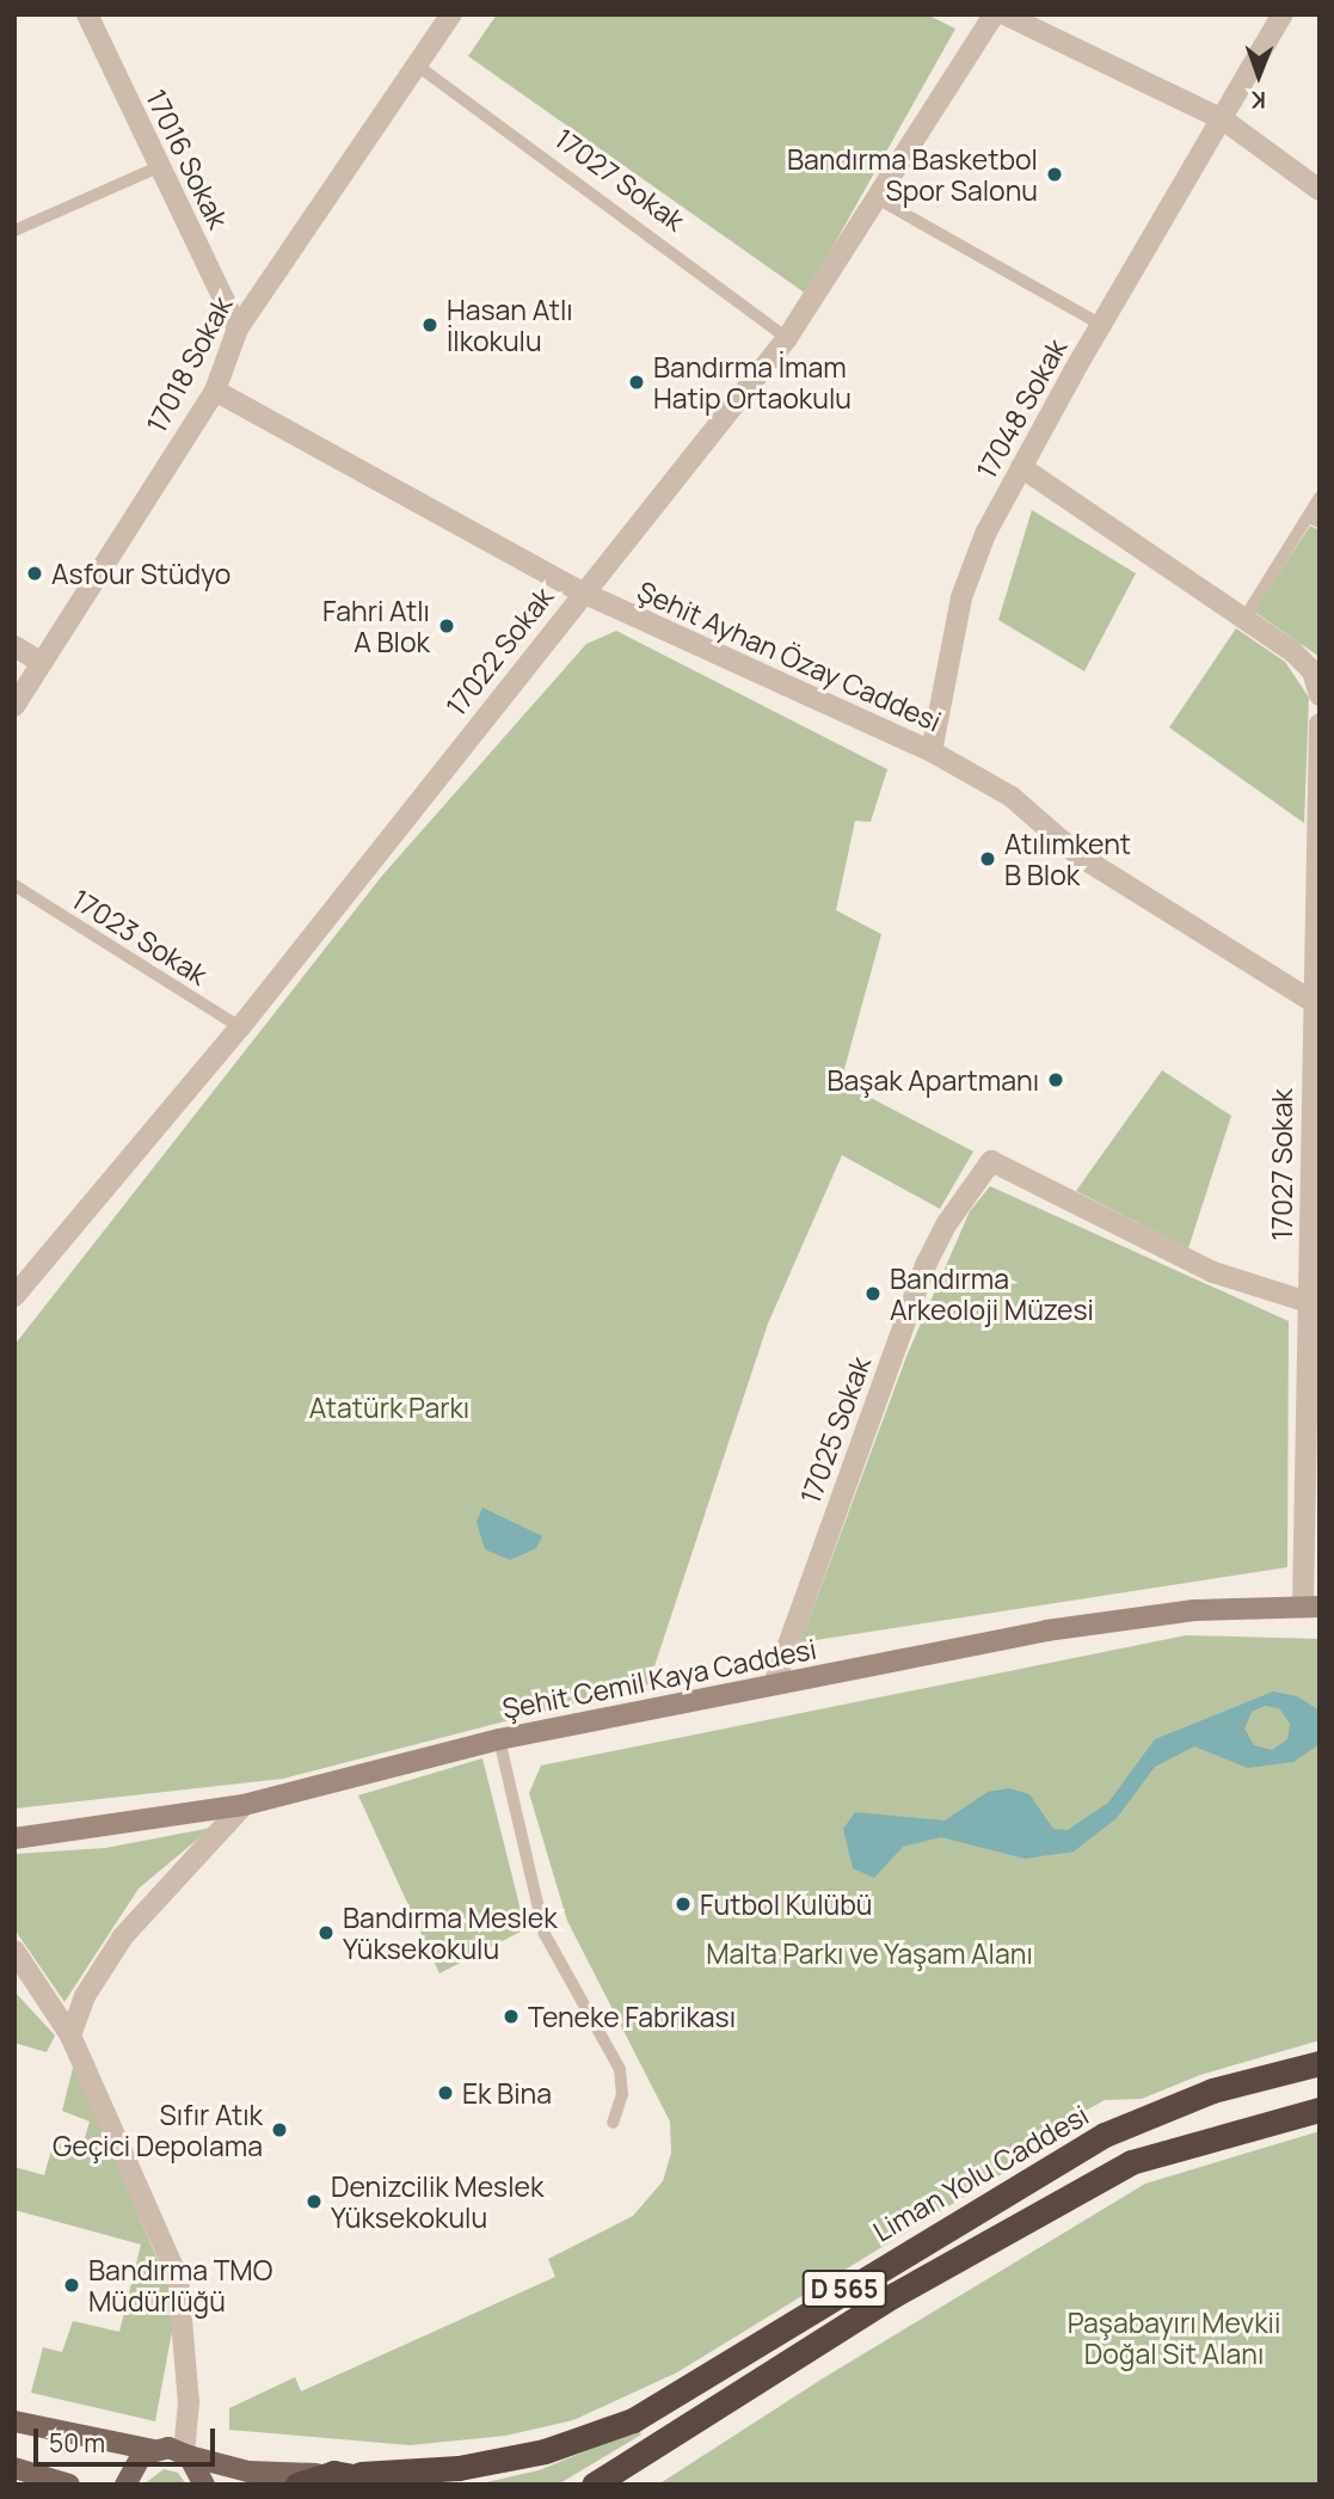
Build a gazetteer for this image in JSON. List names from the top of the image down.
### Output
{
  "streets": {
    "highway": ["Liman Yolu Caddesi", "D 565"],
    "street": [
      "17016 Sokak",
      "17027 Sokak",
      "17018 Sokak",
      "17048 Sokak",
      "17022 Sokak",
      "Şehit Ayhan Özay Caddesi",
      "17025 Sokak",
      "Şehit Cemil Kaya Caddesi"
    ],
    "lane": ["17023 Sokak"]
  },
  "crossings": [
    ["17016 Sokak", "17018 Sokak"],
    ["17027 Sokak", "17018 Sokak"],
    ["17027 Sokak", "17022 Sokak"],
    ["17027 Sokak", "Şehit Ayhan Özay Caddesi"],
    ["17027 Sokak", "17025 Sokak"],
    ["17027 Sokak", "Şehit Cemil Kaya Caddesi"],
    ["17018 Sokak", "Şehit Ayhan Özay Caddesi"],
    ["17048 Sokak", "Şehit Ayhan Özay Caddesi"],
    ["17022 Sokak", "Şehit Ayhan Özay Caddesi"],
    ["17022 Sokak", "17023 Sokak"],
    ["17025 Sokak", "Şehit Cemil Kaya Caddesi"],
    ["Liman Yolu Caddesi", "D 565"]
  ],
  "parks": ["Atatürk Parkı", "Malta Parkı ve Yaşam Alanı", "Paşabayırı Mevkii Doğal Sit Alanı"],
  "places": [
    "Bandırma Basketbol Spor Salonu",
    "Hasan Atlı İlkokulu",
    "Bandırma İmam Hatip Ortaokulu",
    "Asfour Stüdyo",
    "Fahri Atlı A Blok",
    "Atılımkent B Blok",
    "Başak Apartmanı",
    "Bandırma Arkeoloji Müzesi",
    "Futbol Kulübü",
    "Bandırma Meslek Yüksekokulu",
    "Teneke Fabrikası",
    "Ek Bina",
    "Sıfır Atık Geçici Depolama",
    "Denizcilik Meslek Yüksekokulu",
    "Bandırma TMO Müdürlüğü"
  ],
  "scale_bar": "50 m",
  "north": "bottom"
}
